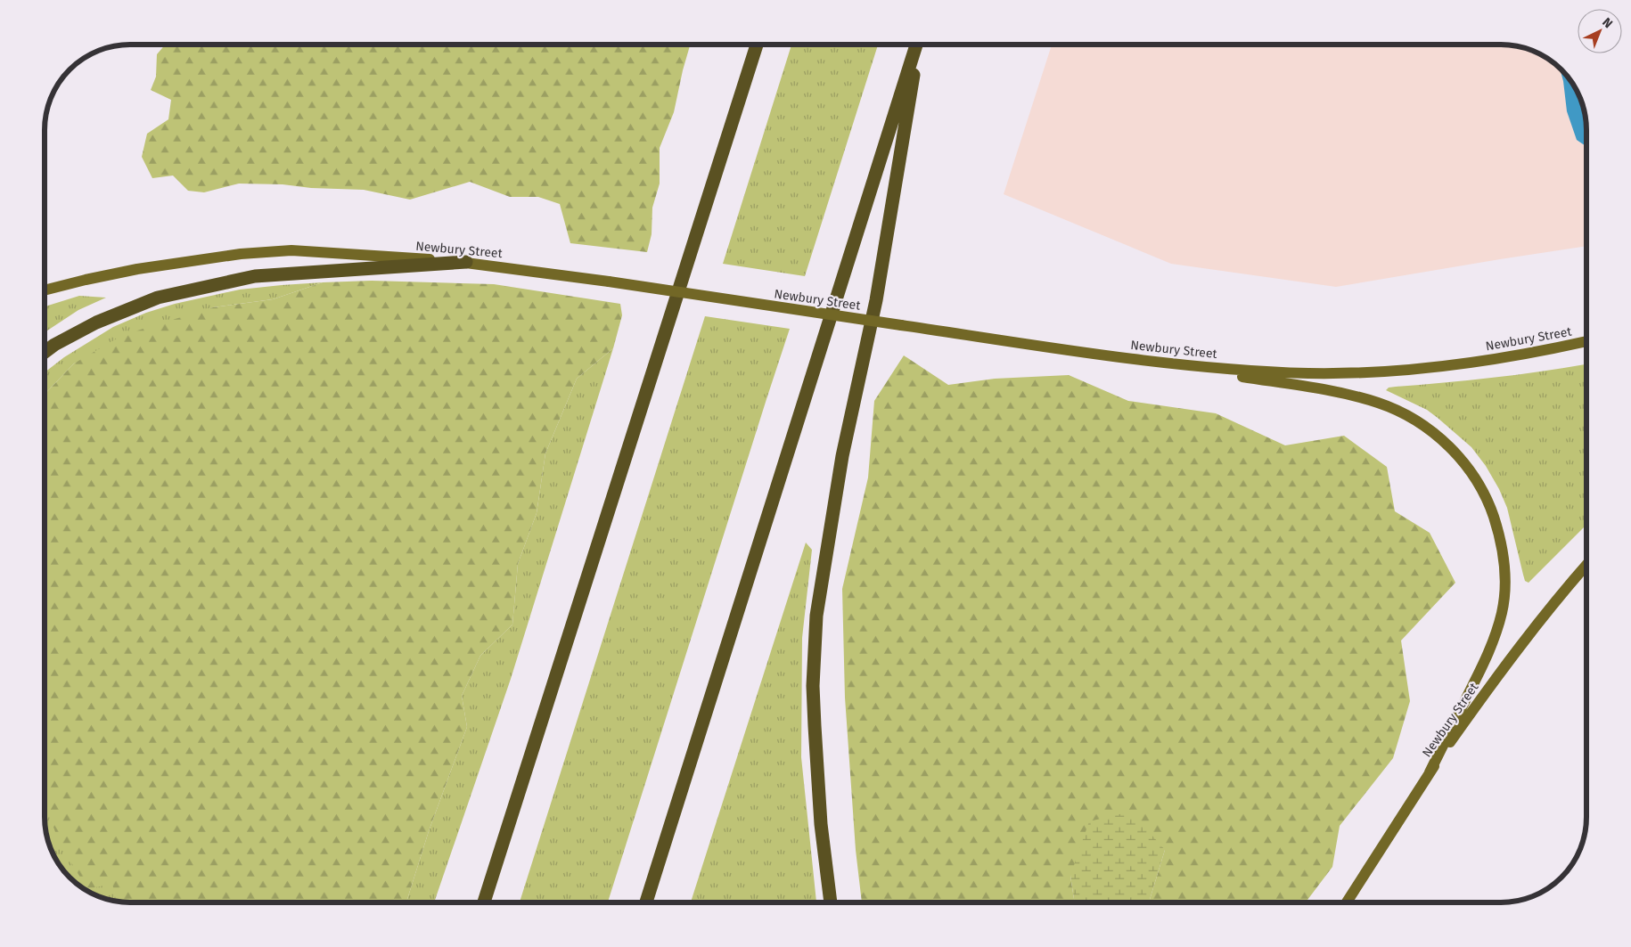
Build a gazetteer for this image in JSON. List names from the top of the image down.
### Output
{
  "streets": {
    "main road": ["Newbury Street"]
  },
  "north": "top right"
}
